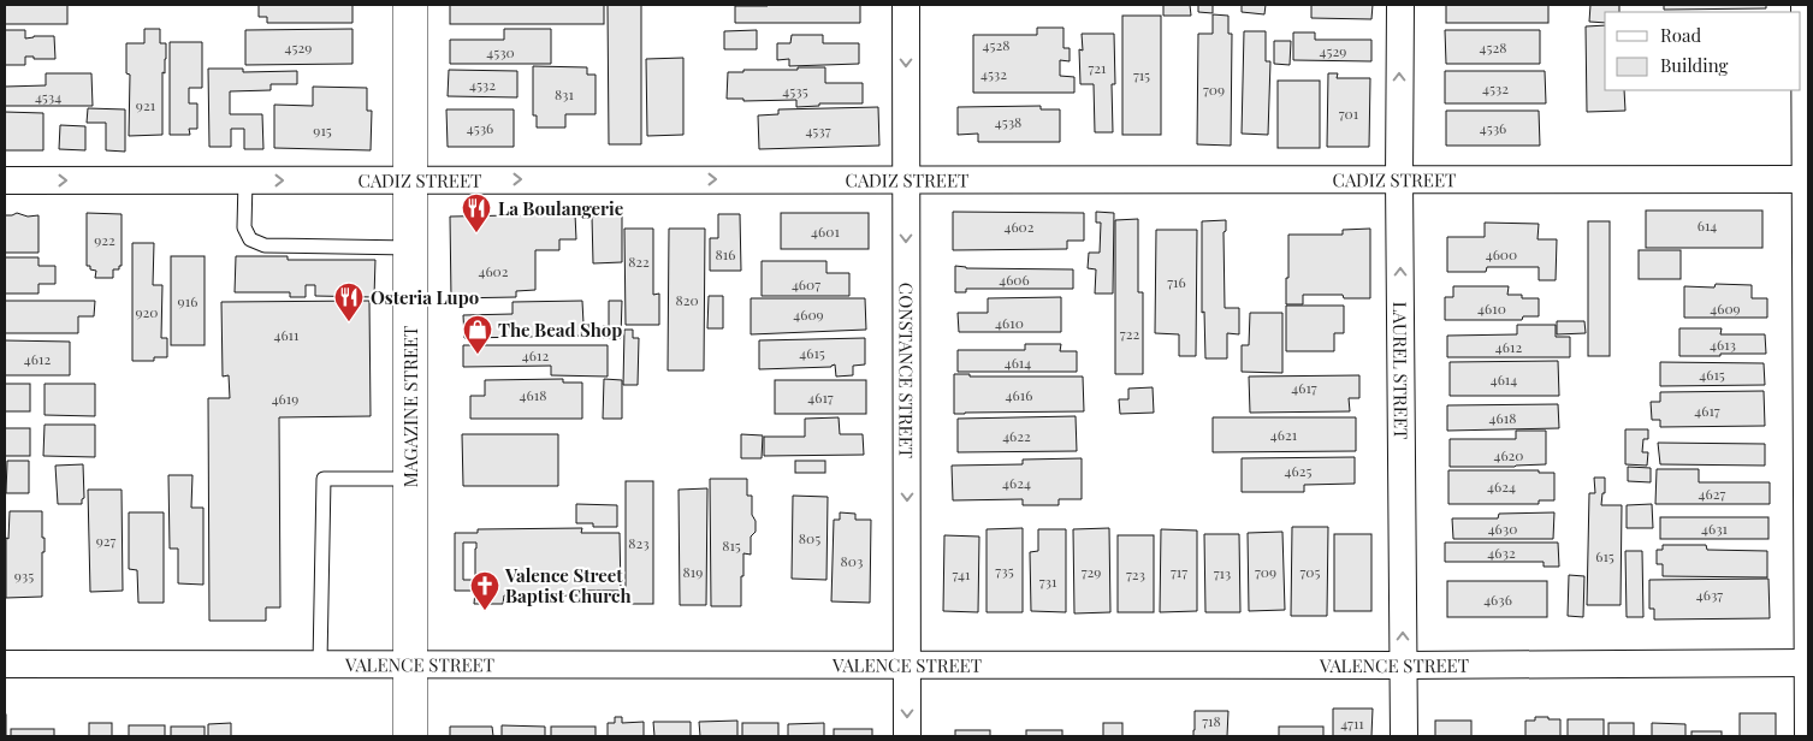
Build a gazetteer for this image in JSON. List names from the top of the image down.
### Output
{
  "streets": {
    "street": [
      "CADIZ STREET",
      "CONSTANCE STREET",
      "LAUREL STREET",
      "MAGAZINE STREET",
      "VALENCE STREET"
    ]
  },
  "crossings": [
    ["CADIZ STREET", "CONSTANCE STREET"],
    ["CADIZ STREET", "LAUREL STREET"],
    ["CADIZ STREET", "MAGAZINE STREET"],
    ["CONSTANCE STREET", "VALENCE STREET"],
    ["LAUREL STREET", "VALENCE STREET"],
    ["MAGAZINE STREET", "VALENCE STREET"]
  ],
  "one_way": ["CADIZ STREET", "CONSTANCE STREET", "LAUREL STREET"],
  "places": {
    "restaurant": ["La Boulangerie", "Osteria Lupo"],
    "shop": ["The Bead Shop"],
    "church": ["Valence Street Baptist Church"]
  },
  "house_numbers": [
    "4528",
    "4529",
    "4528",
    "4529",
    "4530",
    "721",
    "4532",
    "715",
    "4532",
    "4532",
    "709",
    "4535",
    "831",
    "4534",
    "921",
    "701",
    "4538",
    "4536",
    "4536",
    "915",
    "4537",
    "614",
    "4602",
    "4601",
    "922",
    "816",
    "4600",
    "822",
    "4602",
    "4606",
    "716",
    "4607",
    "820",
    "916",
    "4610",
    "4609",
    "920",
    "4609",
    "4610",
    "722",
    "4611",
    "4613",
    "4612",
    "4615",
    "4612",
    "4612",
    "4614",
    "4615",
    "4614",
    "4617",
    "4618",
    "4616",
    "4617",
    "4619",
    "4617",
    "4618",
    "4621",
    "4622",
    "4620",
    "4625",
    "4624",
    "4624",
    "4627",
    "4630",
    "4631",
    "805",
    "927",
    "823",
    "815",
    "4632",
    "615",
    "803",
    "735",
    "819",
    "729",
    "717",
    "709",
    "705",
    "713",
    "741",
    "723",
    "935",
    "731",
    "4637",
    "4636",
    "718",
    "4711"
  ],
  "legend": ["Road", "Building"]
}
